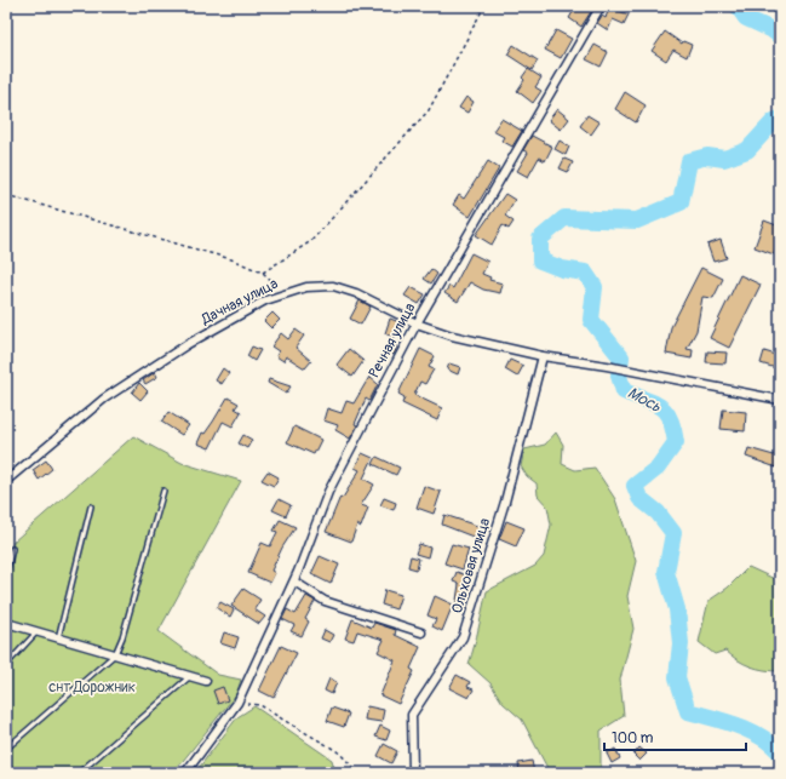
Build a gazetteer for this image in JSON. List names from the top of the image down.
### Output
{
  "streets": {
    "street": ["Дачная улица", "Речная улица", "Ольховая улица"]
  },
  "crossings": [
    ["Дачная улица", "Речная улица"],
    ["Дачная улица", "Ольховая улица"]
  ],
  "water": ["Мось"],
  "parks": ["снт Дорожник"],
  "scale_bar": "100 m"
}
